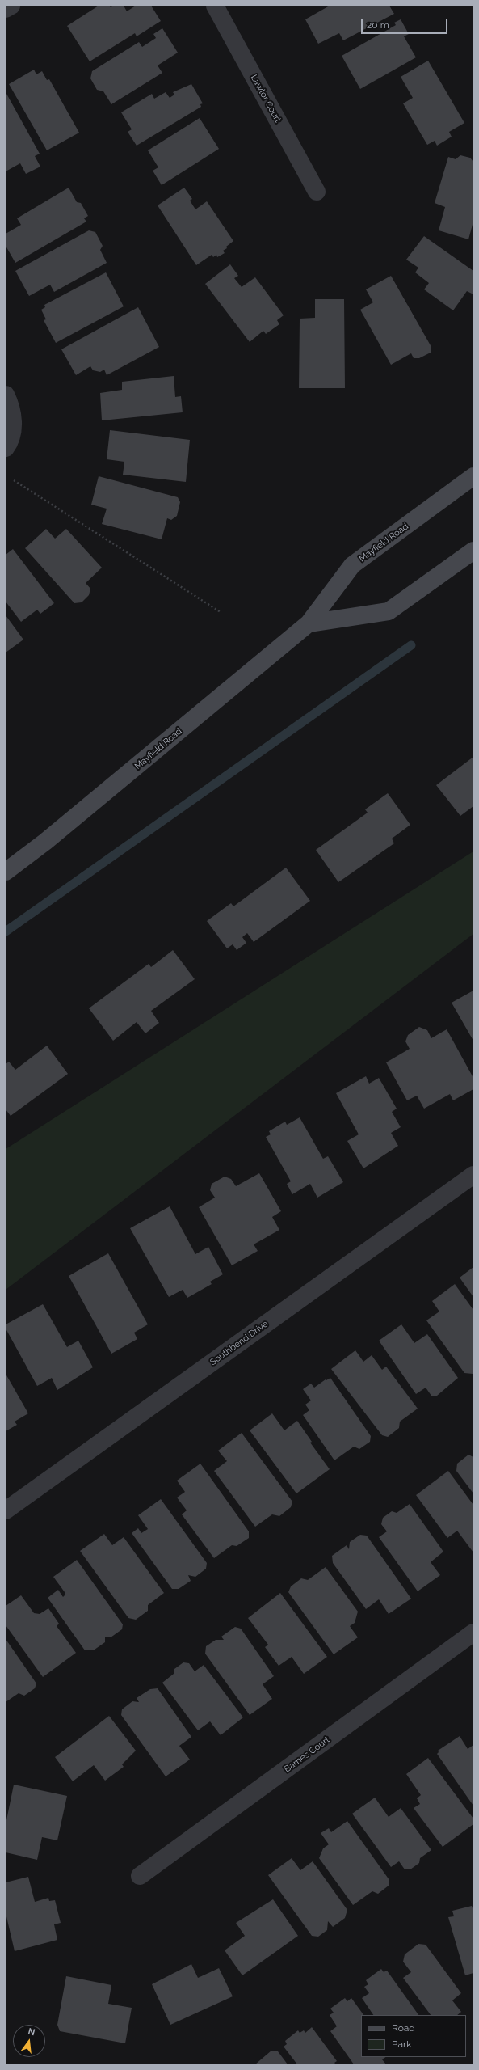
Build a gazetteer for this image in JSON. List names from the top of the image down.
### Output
{
  "streets": {
    "main road": ["Mayfield Road"],
    "street": ["Lawlor Court", "Southbend Drive", "Barnes Court"]
  },
  "legend": ["Road", "Park"],
  "scale_bar": "20 m",
  "north": "top"
}
